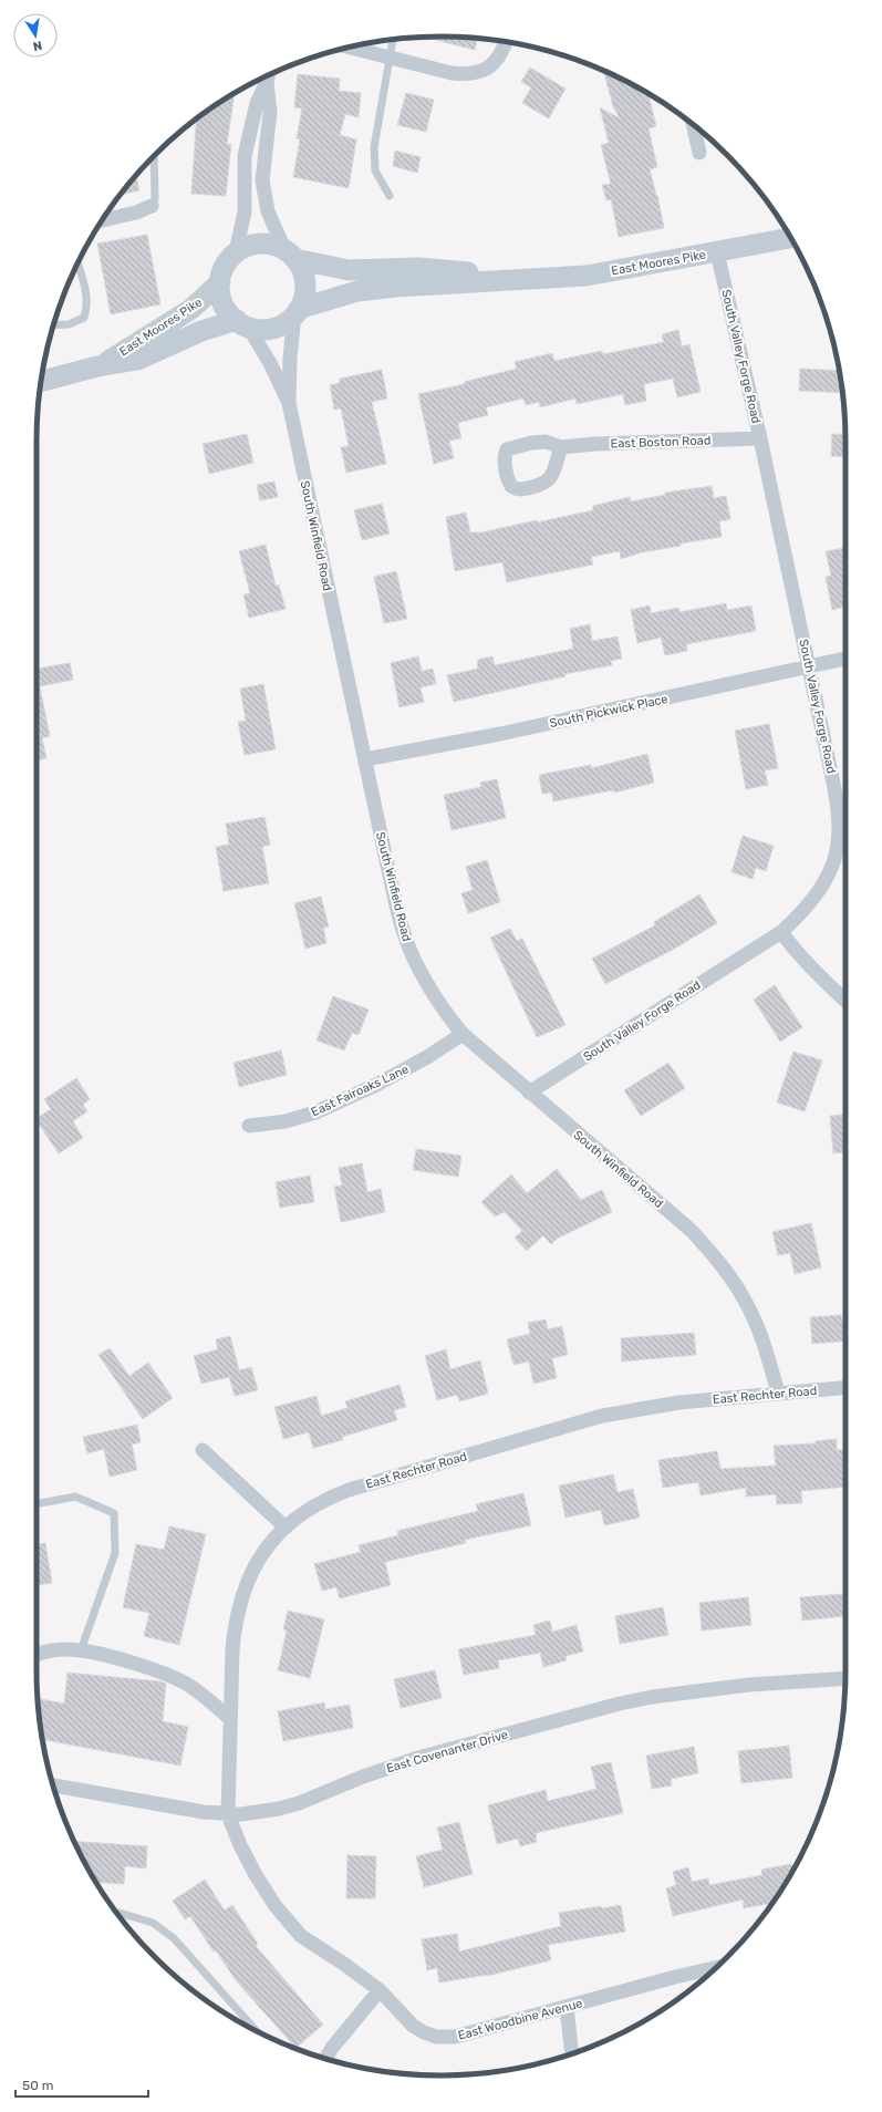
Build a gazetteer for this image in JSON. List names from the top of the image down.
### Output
{
  "streets": {
    "main road": ["East Moores Pike"],
    "street": [
      "South Valley Forge Road",
      "East Boston Road",
      "South Winfield Road",
      "South Pickwick Place",
      "East Fairoaks Lane",
      "East Rechter Road",
      "East Covenanter Drive",
      "East Woodbine Avenue"
    ]
  },
  "crossings": [
    ["East Moores Pike", "South Valley Forge Road"],
    ["East Moores Pike", "South Winfield Road"],
    ["South Valley Forge Road", "East Boston Road"],
    ["South Valley Forge Road", "South Winfield Road"],
    ["South Valley Forge Road", "South Pickwick Place"],
    ["South Winfield Road", "South Pickwick Place"],
    ["South Winfield Road", "East Fairoaks Lane"],
    ["South Winfield Road", "East Rechter Road"],
    ["East Rechter Road", "East Covenanter Drive"],
    ["East Rechter Road", "East Woodbine Avenue"],
    ["East Covenanter Drive", "East Woodbine Avenue"]
  ],
  "scale_bar": "50 m",
  "north": "bottom"
}
